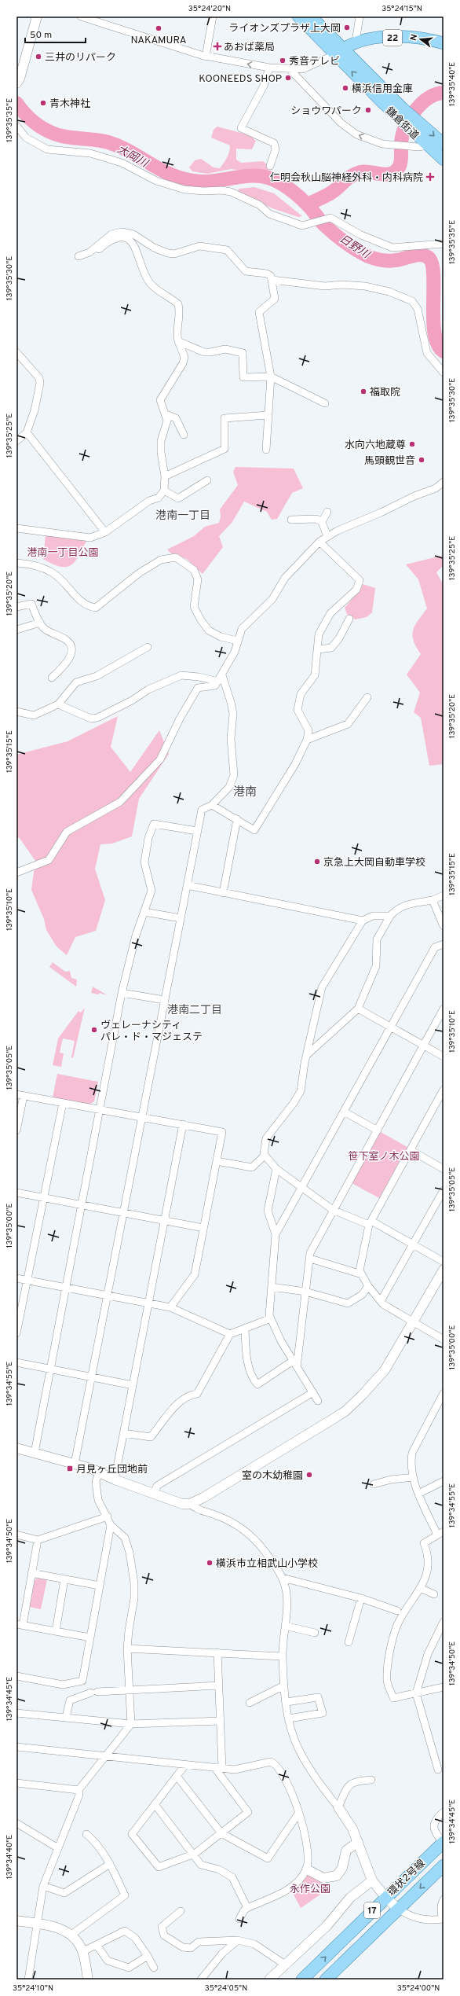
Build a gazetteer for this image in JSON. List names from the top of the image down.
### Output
{
  "streets": {
    "main road": [
      "22",
      "鎌倉街道",
      "環状2号線",
      "17"
    ]
  },
  "crossings": [
    ["22", "鎌倉街道"]
  ],
  "districts": ["港南一丁目", "港南", "港南二丁目"],
  "water": ["大岡川", "日野川"],
  "parks": ["港南一丁目公園", "笹下室ノ木公園", "永作公園"],
  "places": {
    "other": [
      "ライオンズプラザ上大岡",
      "NAKAMURA",
      "三井のリパーク",
      "秀音テレビ",
      "KOONEEDS SHOP",
      "横浜信用金庫",
      "青木神社",
      "ショウワパーク",
      "福取院",
      "水向六地蔵尊",
      "馬頭観世音",
      "京急上大岡自動車学校",
      "ヴェレーナシティ パレ・ド・マジェステ",
      "室の木幼稚園",
      "横浜市立相武山小学校"
    ],
    "health": ["あおば薬局", "仁明会秋山脳神経外科・内科病院"],
    "transit": ["月見ヶ丘団地前"]
  },
  "scale_bar": "50 m",
  "north": "left",
  "coordinates": [
    "35°24'20\"N",
    "35°24'15\"N",
    "139°35'40\"E",
    "139°35'35\"E",
    "139°35'30\"E",
    "139°35'25\"E",
    "139°35'20\"E",
    "139°35'15\"E",
    "139°35'10\"E",
    "139°35'05\"E",
    "139°35'00\"E",
    "139°34'55\"E",
    "139°34'50\"E",
    "139°34'45\"E",
    "139°34'40\"E",
    "35°24'10\"N",
    "35°24'05\"N",
    "35°24'00\"N"
  ]
}
